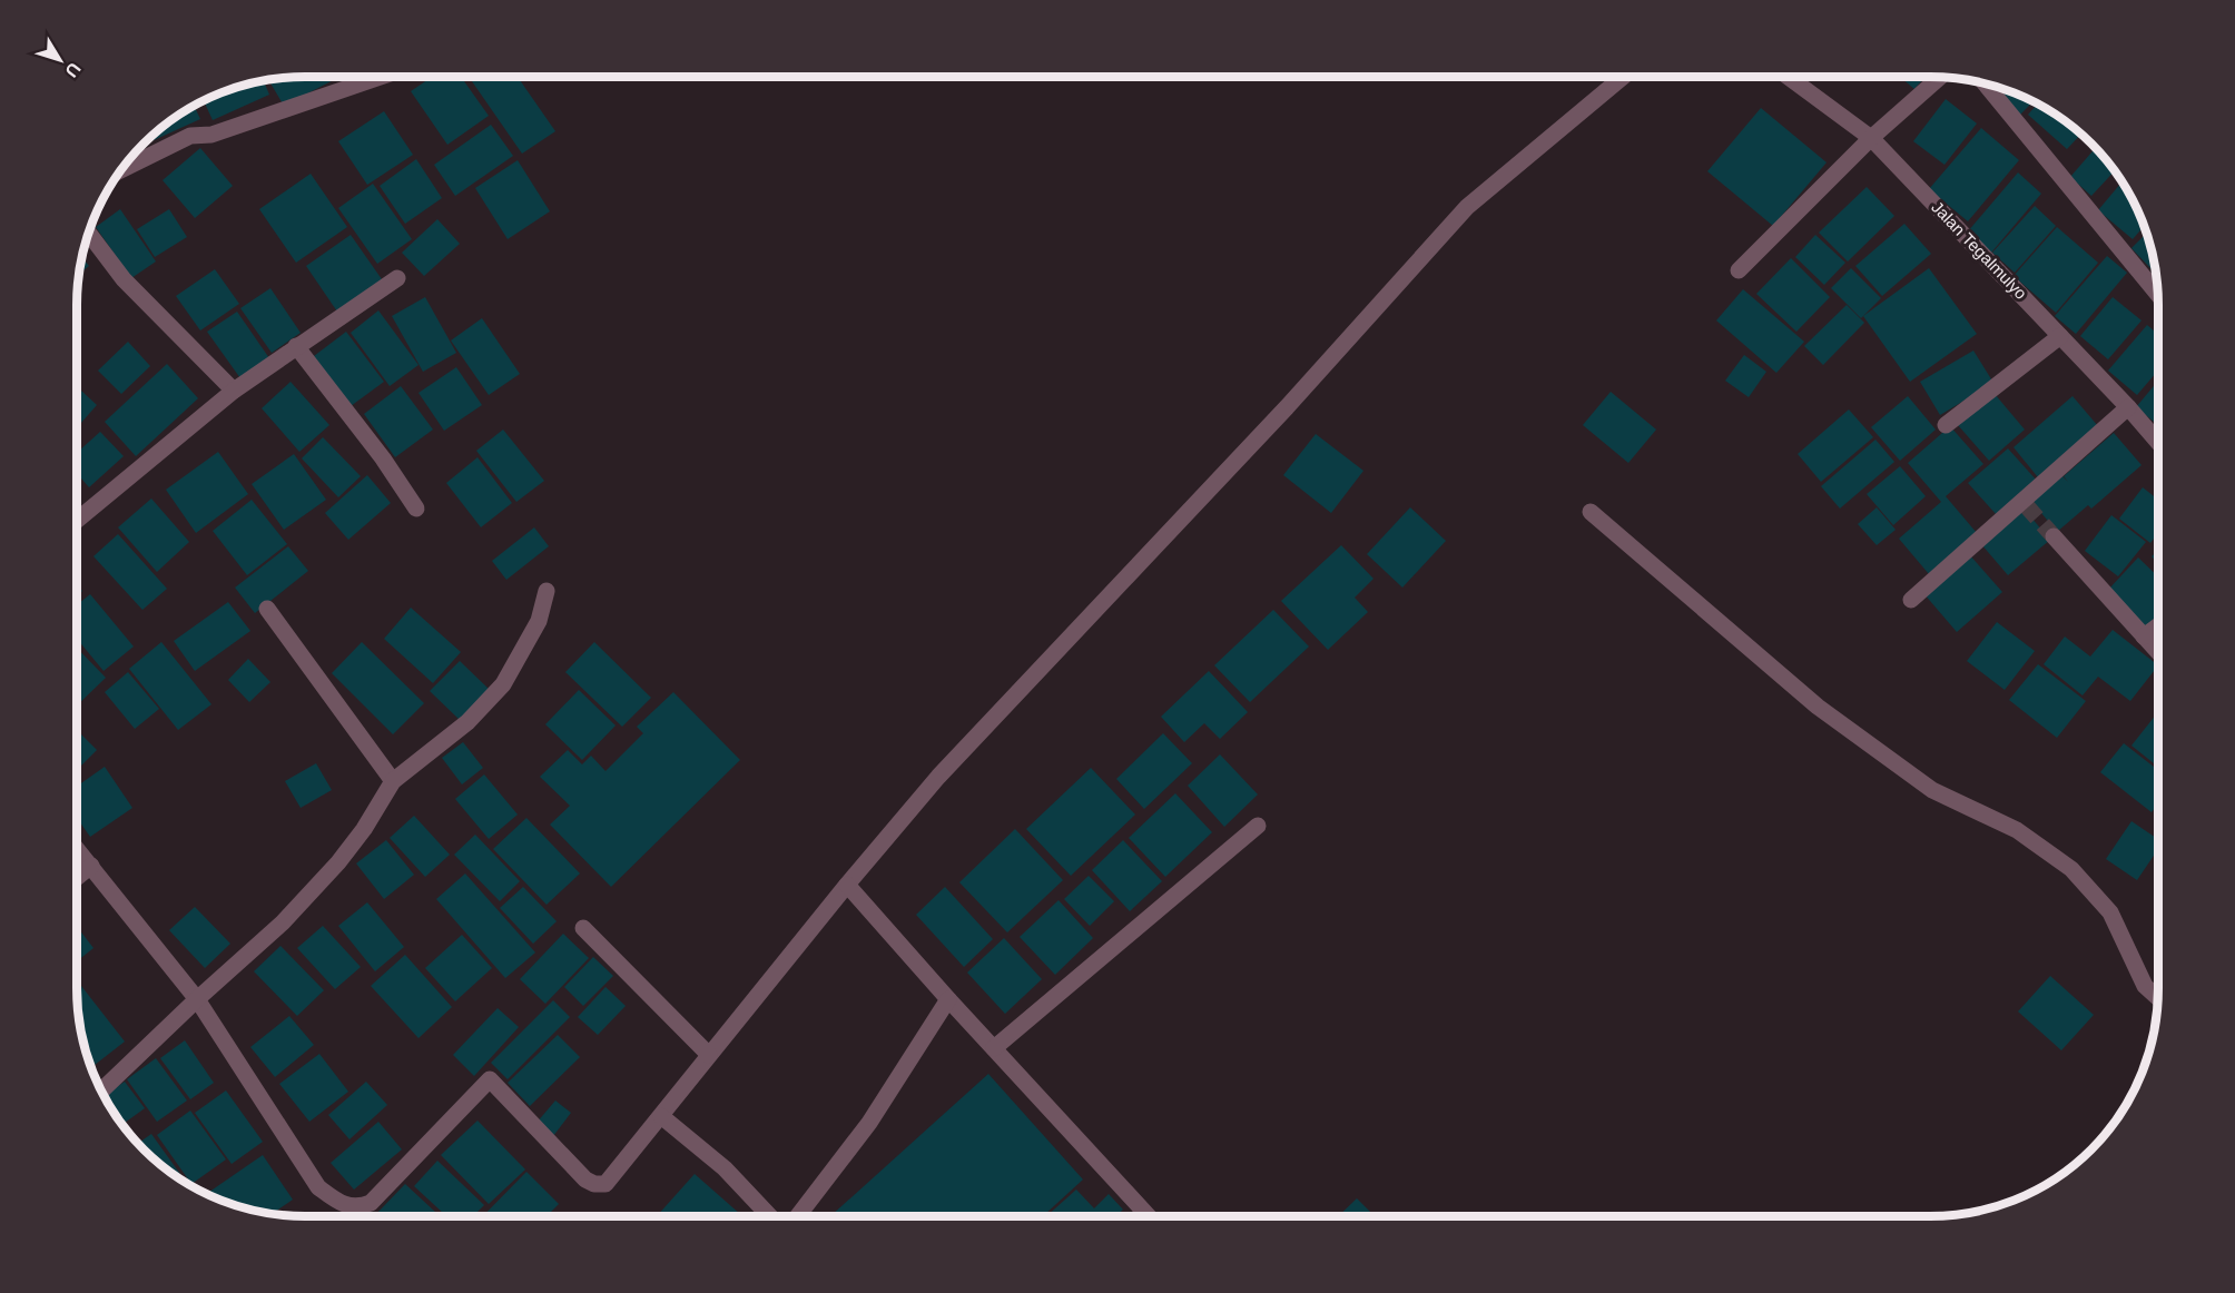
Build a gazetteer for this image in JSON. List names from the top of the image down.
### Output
{
  "streets": {
    "street": ["Jalan Tegalmulyo"]
  },
  "north": "bottom right"
}
